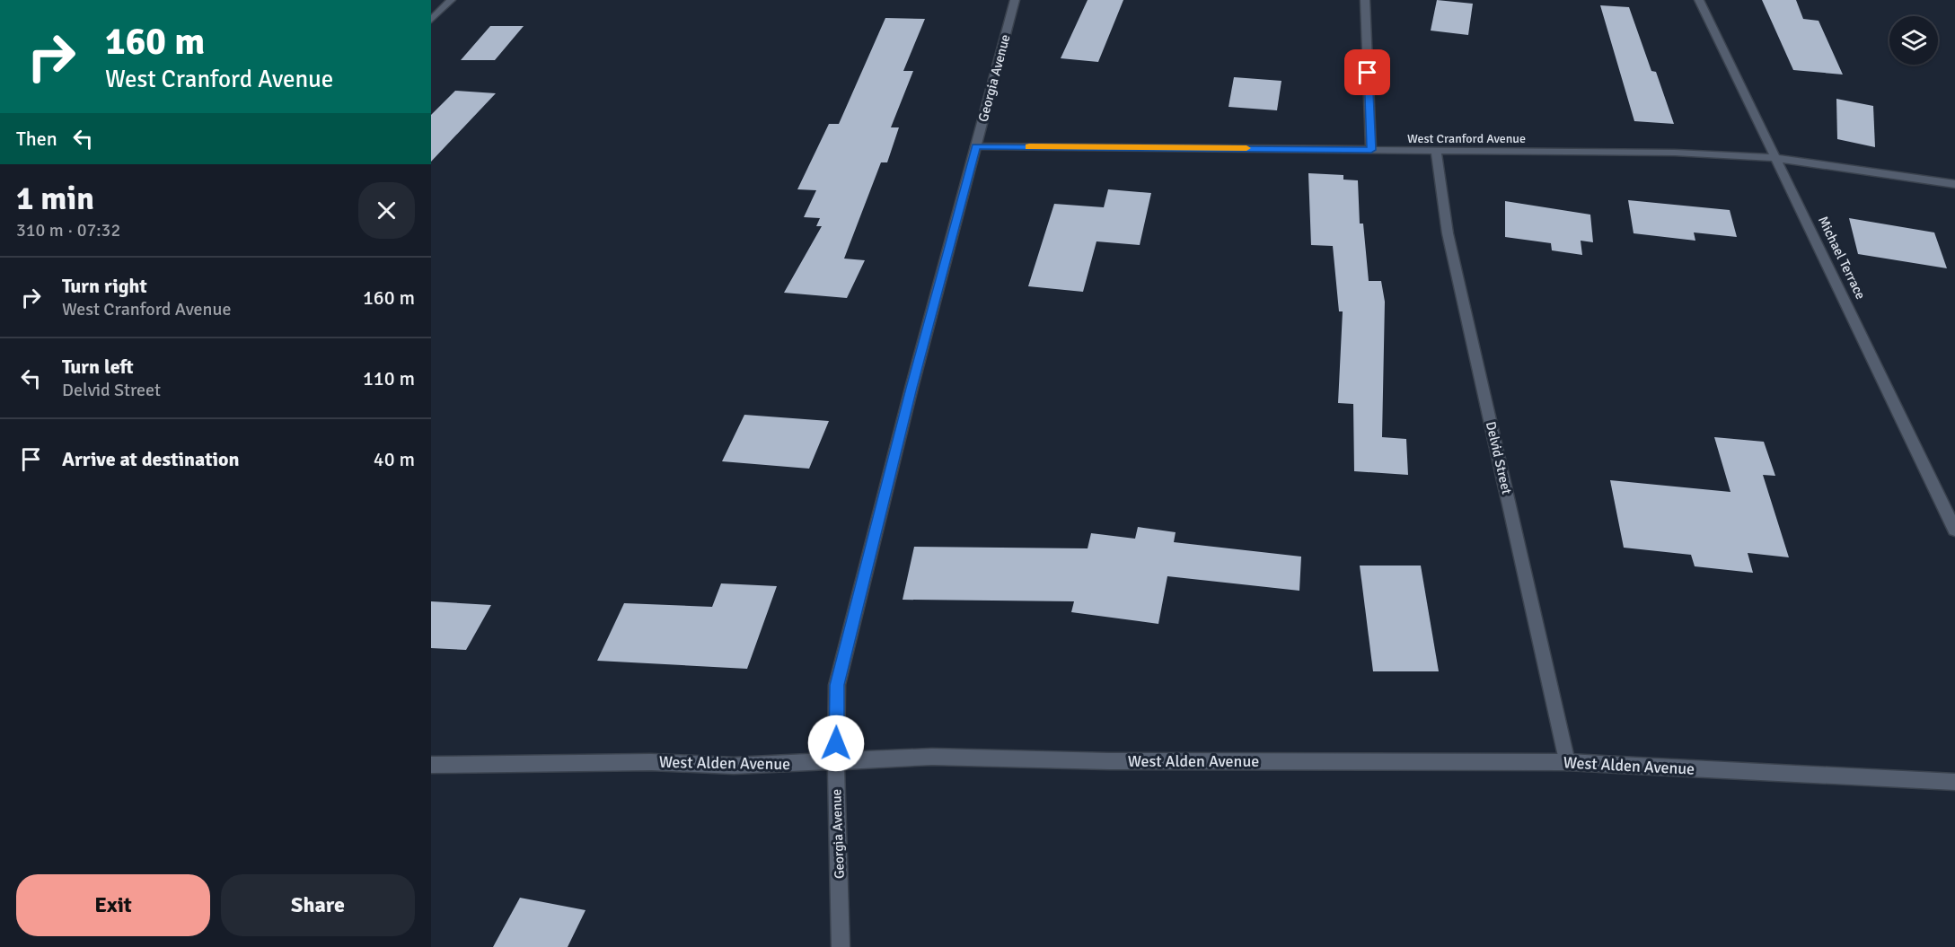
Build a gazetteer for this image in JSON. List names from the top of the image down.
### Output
{
  "streets": {
    "street": [
      "Georgia Avenue",
      "West Cranford Avenue",
      "Michael Terrace",
      "Delvid Street",
      "West Alden Avenue"
    ]
  },
  "crossings": [
    ["Georgia Avenue", "West Cranford Avenue"],
    ["Georgia Avenue", "West Alden Avenue"],
    ["West Cranford Avenue", "Michael Terrace"],
    ["West Cranford Avenue", "Delvid Street"],
    ["Delvid Street", "West Alden Avenue"]
  ],
  "page": {
    "turn": ["160 m", "West Cranford Avenue"],
    "then": "Then",
    "heading": ["1 min", "310 m · 07:32"],
    "list": [
      {
        "name": "Turn right",
        "note": "West Cranford Avenue",
        "value": "160 m"
      },
      {
        "name": "Turn left",
        "note": "Delvid Street",
        "value": "110 m"
      },
      {
        "name": "Arrive at destination",
        "value": "40 m"
      }
    ],
    "buttons": ["Exit", "Share"]
  }
}
